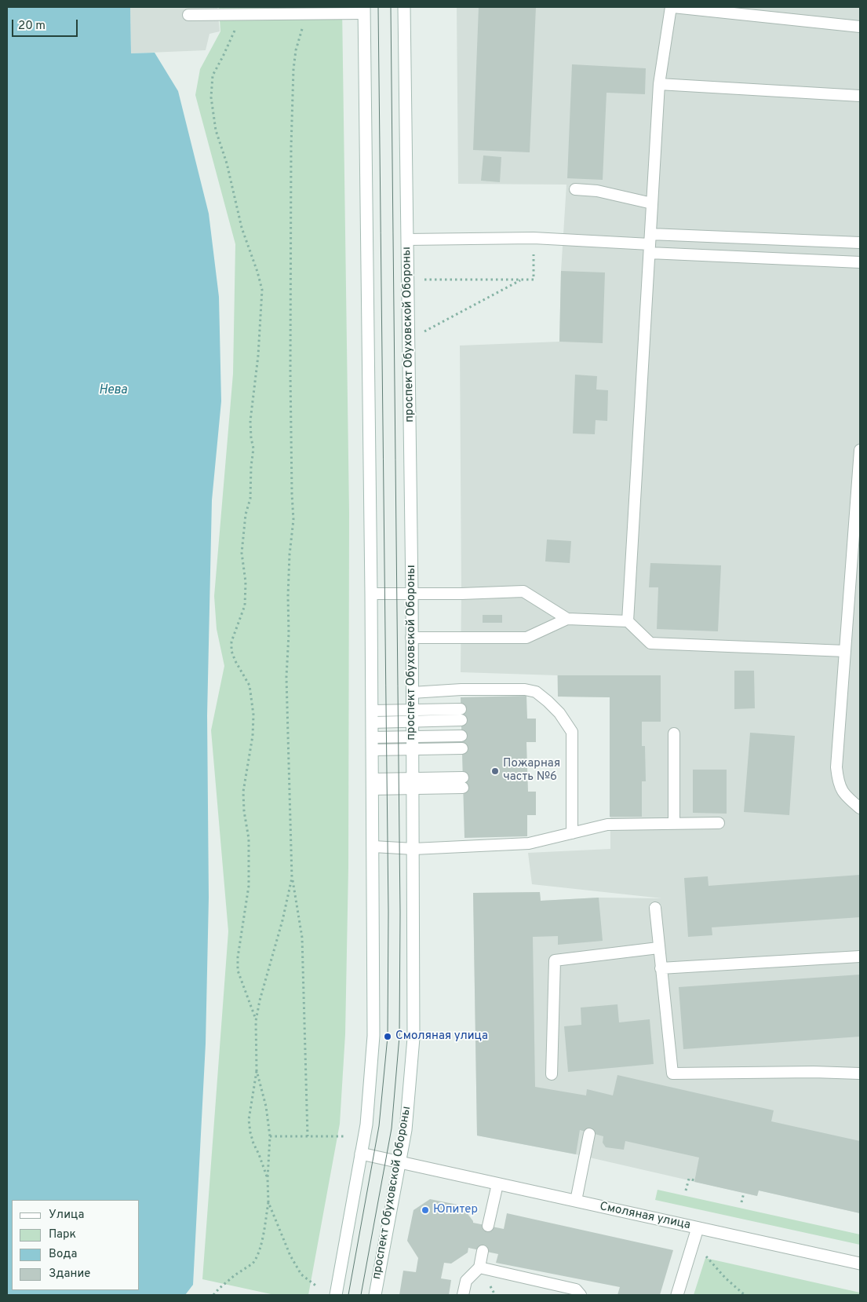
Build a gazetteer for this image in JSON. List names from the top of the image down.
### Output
{
  "streets": {
    "main road": ["проспект Обуховской Обороны", "Смоляная улица"]
  },
  "crossings": [
    ["проспект Обуховской Обороны", "Смоляная улица"]
  ],
  "water": ["Нева"],
  "places": ["Пожарная часть №6", "Смоляная улица", "Юпитер"],
  "legend": [
    "Улица",
    "Парк",
    "Вода",
    "Здание"
  ],
  "scale_bar": "20 m"
}
